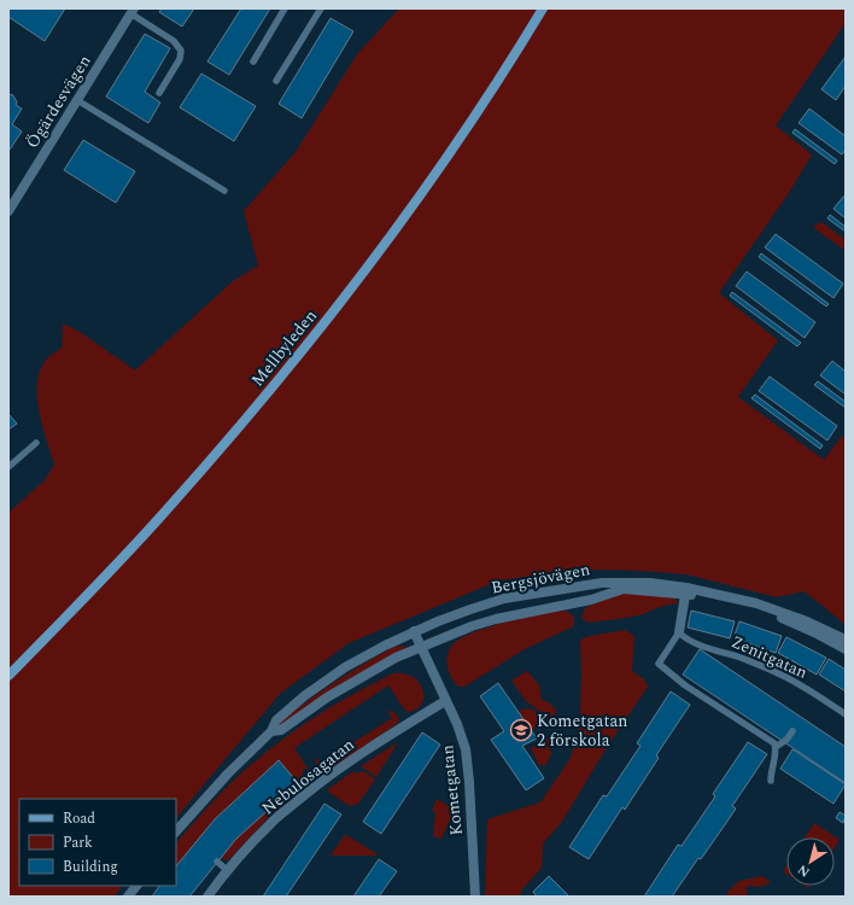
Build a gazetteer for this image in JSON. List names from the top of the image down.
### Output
{
  "streets": {
    "main road": ["Mellbyleden"],
    "street": [
      "Ögärdesvägen",
      "Bergsjövägen",
      "Nebulosagatan",
      "Kometgatan"
    ],
    "lane": ["Zenitgatan"]
  },
  "crossings": [
    ["Bergsjövägen", "Kometgatan"],
    ["Nebulosagatan", "Kometgatan"]
  ],
  "places": {
    "school or university": ["Kometgatan 2 förskola"]
  },
  "legend": ["Road", "Park", "Building"],
  "north": "bottom left"
}
